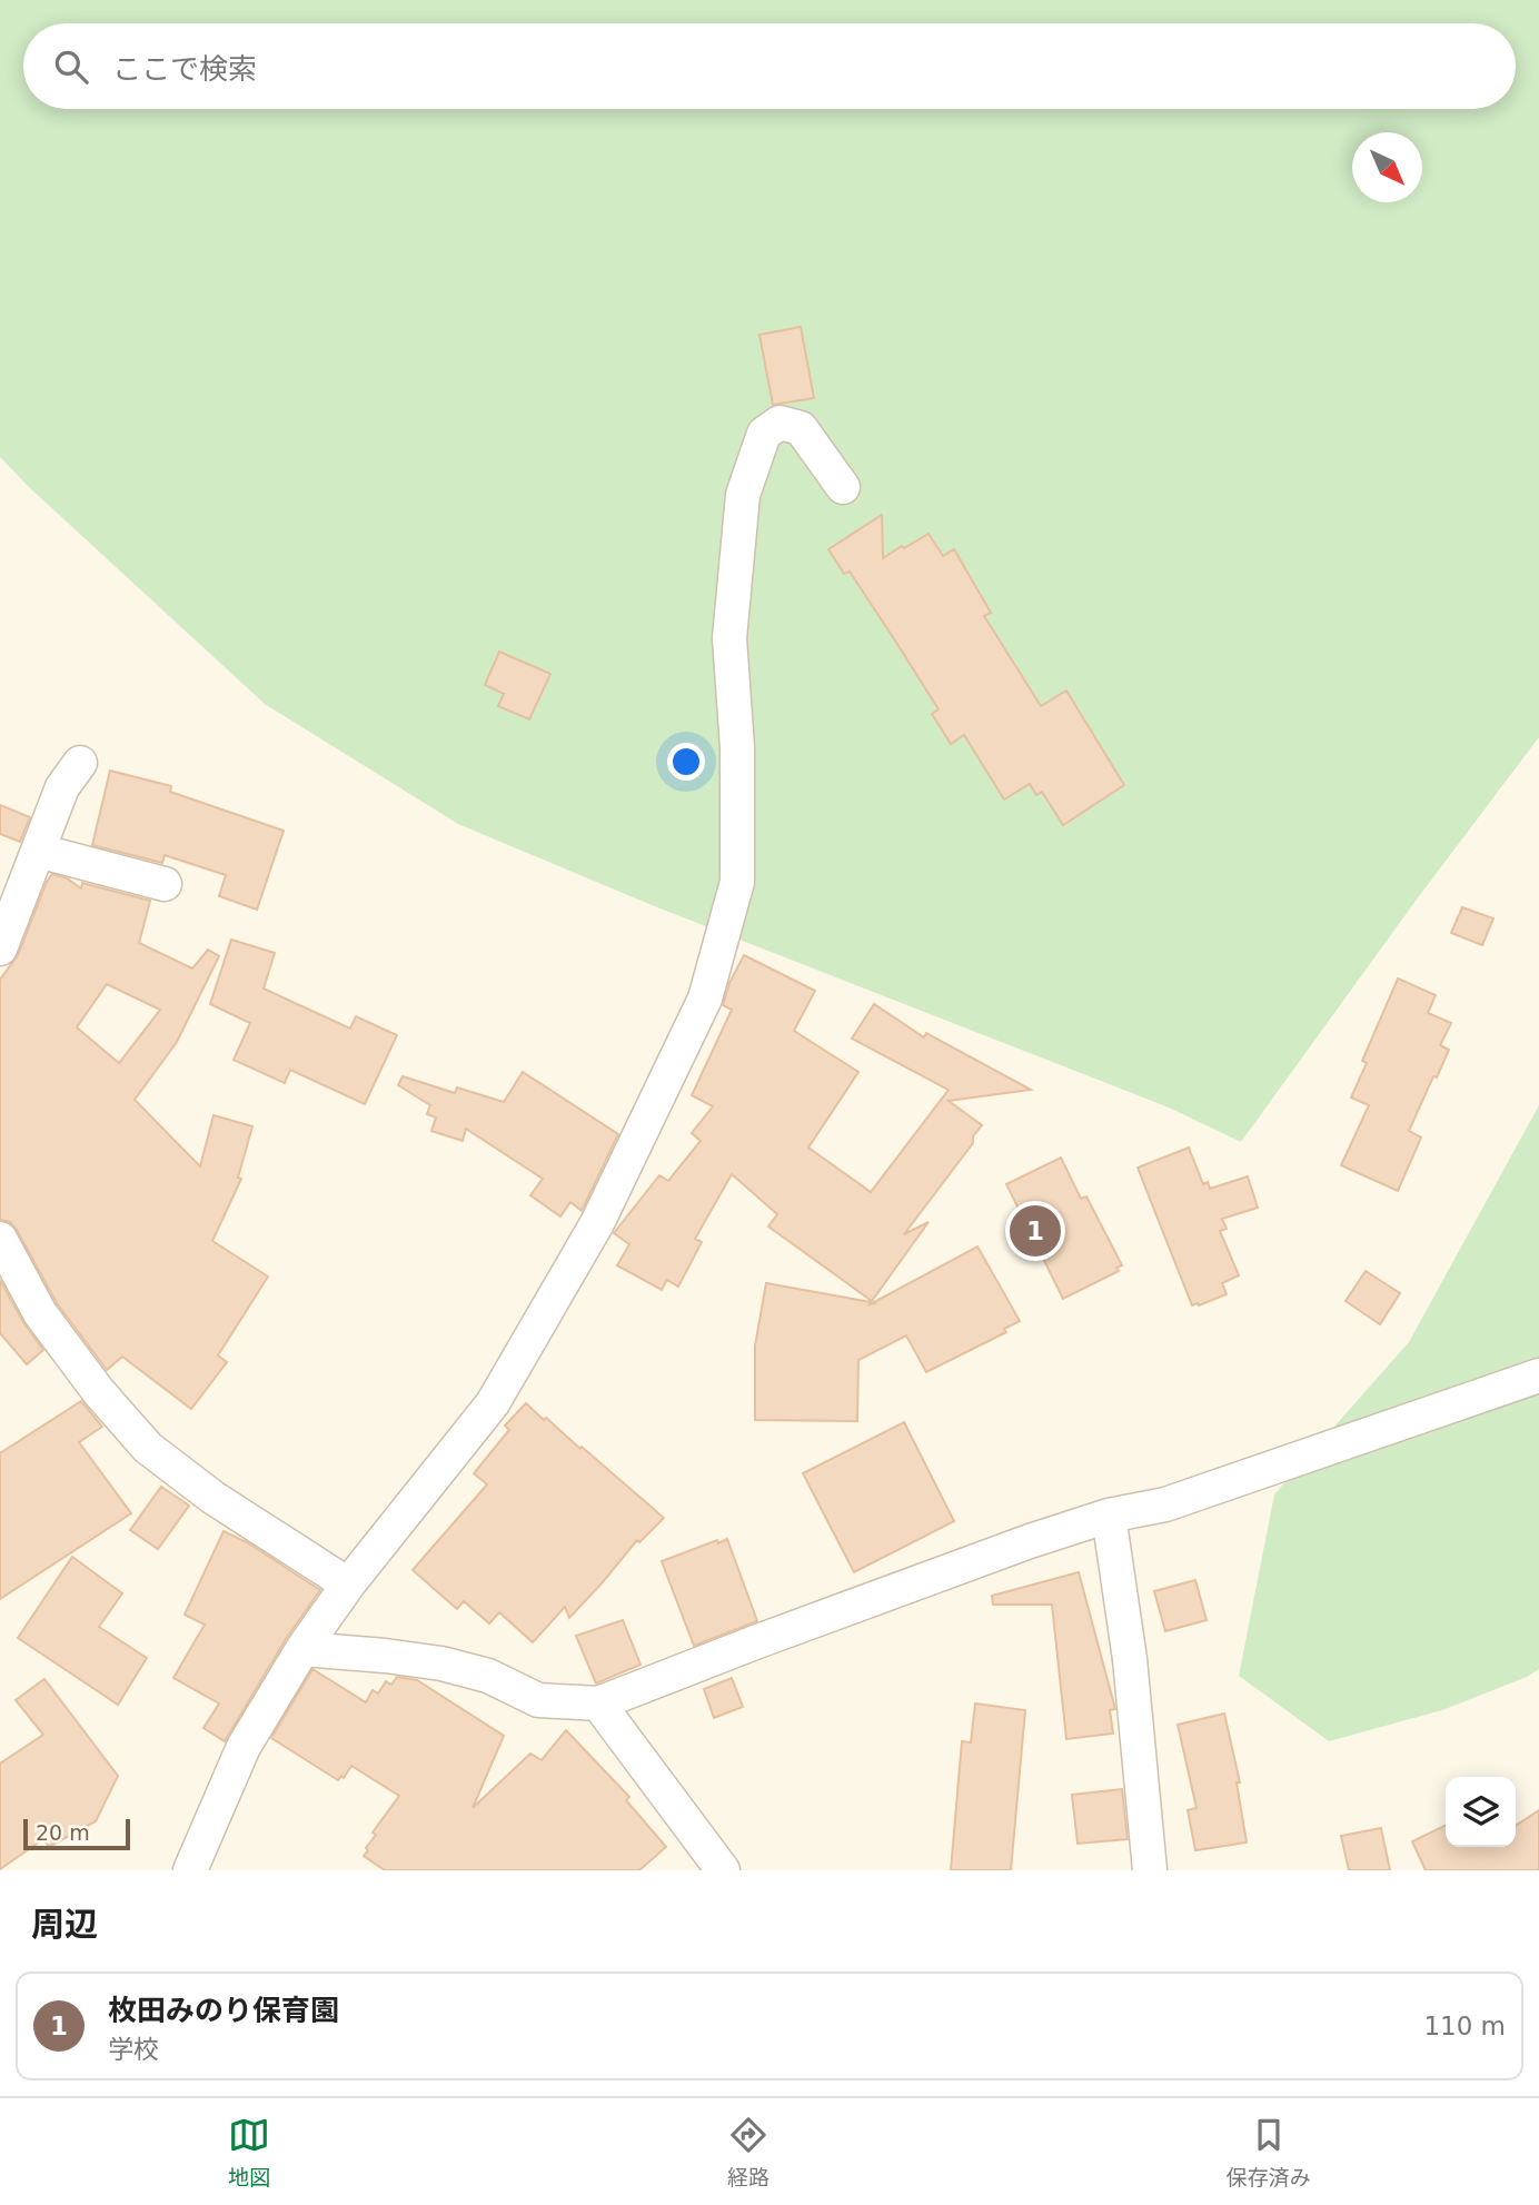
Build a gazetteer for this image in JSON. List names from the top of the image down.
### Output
{
  "scale_bar": "20 m",
  "north": "bottom right",
  "page": {
    "search": "ここで検索",
    "pins": "1",
    "scale": "20 m",
    "heading": "周辺",
    "list": [
      {
        "mark": "1",
        "name": "枚田みのり保育園",
        "note": "学校",
        "value": "110 m"
      }
    ],
    "nav": ["地図", "経路", "保存済み"]
  }
}
